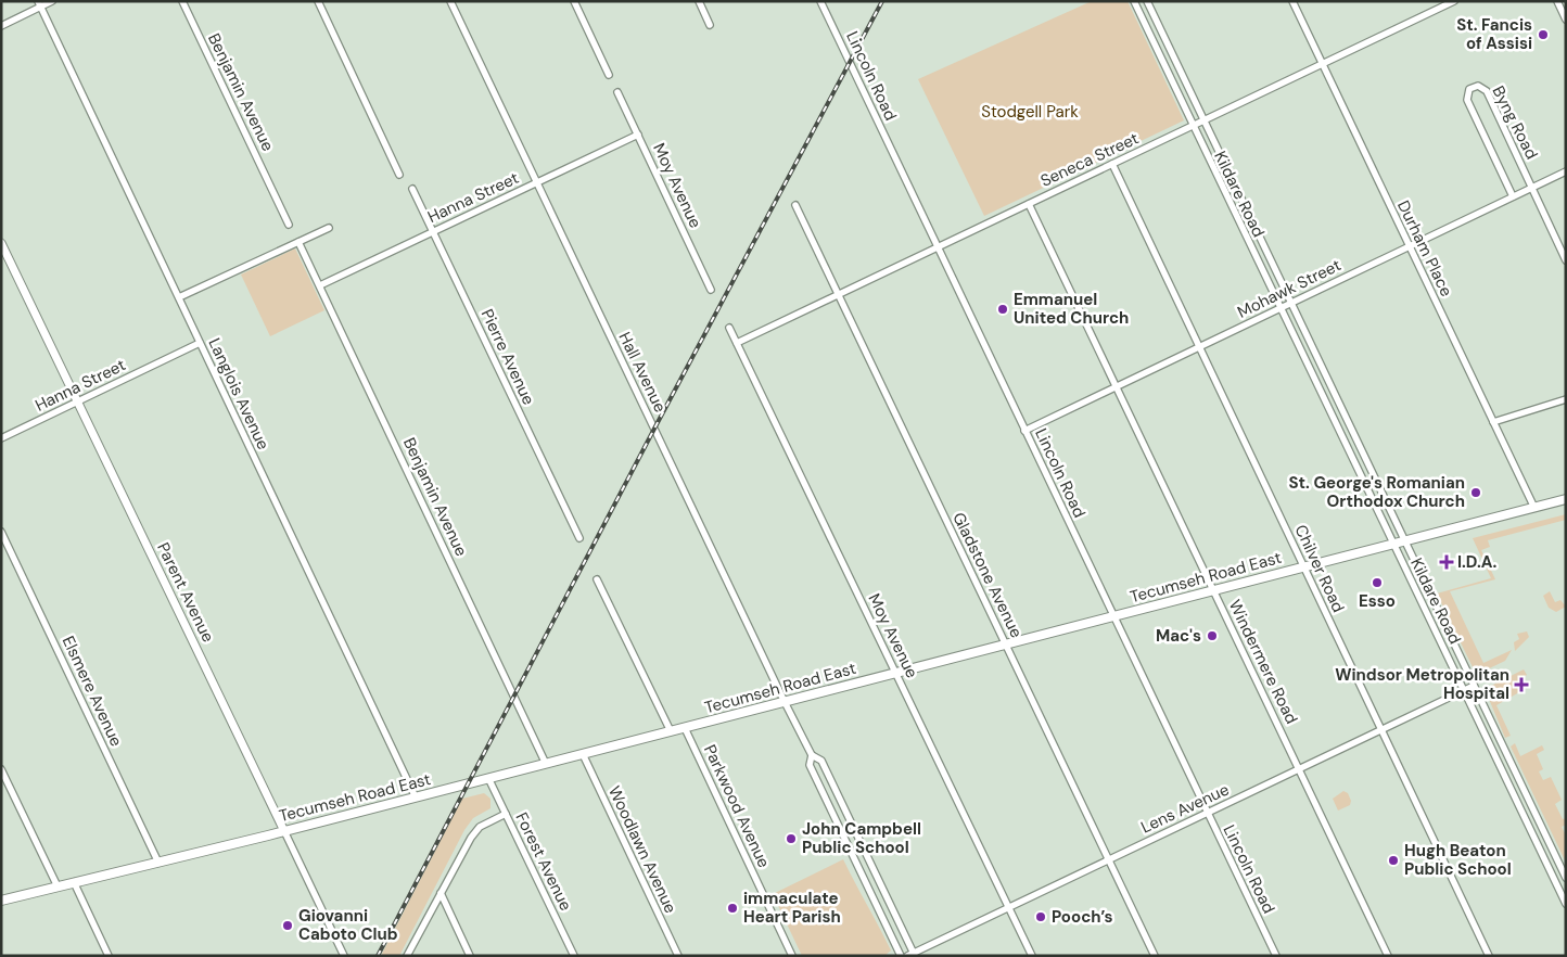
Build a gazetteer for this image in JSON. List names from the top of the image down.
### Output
{
  "streets": {
    "main road": ["Tecumseh Road East"],
    "street": [
      "Lincoln Road",
      "Benjamin Avenue",
      "Byng Road",
      "Seneca Street",
      "Moy Avenue",
      "Kildare Road",
      "Hanna Street",
      "Durham Place",
      "Mohawk Street",
      "Pierre Avenue",
      "Hall Avenue",
      "Langlois Avenue",
      "Chilver Road",
      "Gladstone Avenue",
      "Parent Avenue",
      "Windermere Road",
      "Elsmere Avenue",
      "Parkwood Avenue",
      "Lens Avenue",
      "Woodlawn Avenue",
      "Forest Avenue"
    ]
  },
  "crossings": [
    ["Lincoln Road", "Seneca Street"],
    ["Lincoln Road", "Mohawk Street"],
    ["Lincoln Road", "Tecumseh Road East"],
    ["Lincoln Road", "Lens Avenue"],
    ["Benjamin Avenue", "Hanna Street"],
    ["Benjamin Avenue", "Tecumseh Road East"],
    ["Byng Road", "Mohawk Street"],
    ["Seneca Street", "Moy Avenue"],
    ["Seneca Street", "Kildare Road"],
    ["Seneca Street", "Durham Place"],
    ["Seneca Street", "Chilver Road"],
    ["Seneca Street", "Gladstone Avenue"],
    ["Seneca Street", "Windermere Road"],
    ["Moy Avenue", "Hanna Street"],
    ["Moy Avenue", "Tecumseh Road East"],
    ["Moy Avenue", "Lens Avenue"],
    ["Kildare Road", "Mohawk Street"],
    ["Kildare Road", "Tecumseh Road East"],
    ["Kildare Road", "Lens Avenue"],
    ["Hanna Street", "Pierre Avenue"],
    ["Hanna Street", "Hall Avenue"],
    ["Hanna Street", "Langlois Avenue"],
    ["Hanna Street", "Parent Avenue"],
    ["Durham Place", "Mohawk Street"],
    ["Durham Place", "Tecumseh Road East"],
    ["Mohawk Street", "Chilver Road"],
    ["Mohawk Street", "Windermere Road"],
    ["Hall Avenue", "Tecumseh Road East"],
    ["Hall Avenue", "Lens Avenue"],
    ["Langlois Avenue", "Tecumseh Road East"],
    ["Chilver Road", "Tecumseh Road East"],
    ["Chilver Road", "Lens Avenue"],
    ["Gladstone Avenue", "Tecumseh Road East"],
    ["Gladstone Avenue", "Lens Avenue"],
    ["Tecumseh Road East", "Parent Avenue"],
    ["Tecumseh Road East", "Windermere Road"],
    ["Tecumseh Road East", "Elsmere Avenue"],
    ["Tecumseh Road East", "Parkwood Avenue"],
    ["Tecumseh Road East", "Woodlawn Avenue"],
    ["Tecumseh Road East", "Forest Avenue"],
    ["Windermere Road", "Lens Avenue"]
  ],
  "parks": ["Stodgell Park"],
  "places": {
    "other": [
      "St. Fancis of Assisi",
      "Emmanuel United Church",
      "St. George's Romanian Orthodox Church",
      "Esso",
      "Mac's",
      "John Campbell Public School",
      "Hugh Beaton Public School",
      "immaculate Heart Parish",
      "Pooch’s",
      "Giovanni Caboto Club"
    ],
    "health": ["I.D.A.", "Windsor Metropolitan Hospital"]
  }
}
